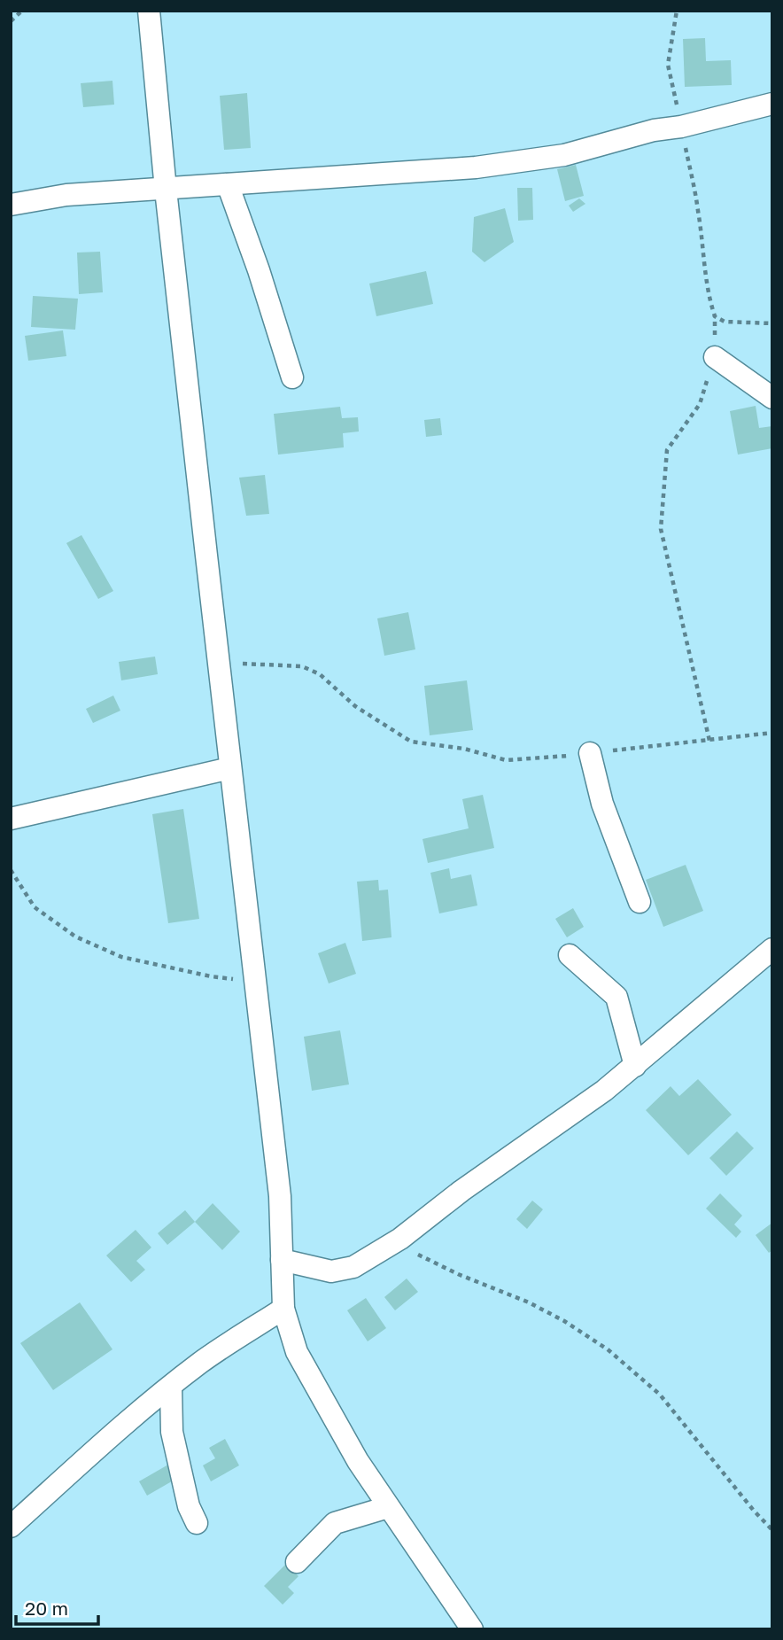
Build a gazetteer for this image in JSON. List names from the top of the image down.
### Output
{
  "scale_bar": "20 m"
}
